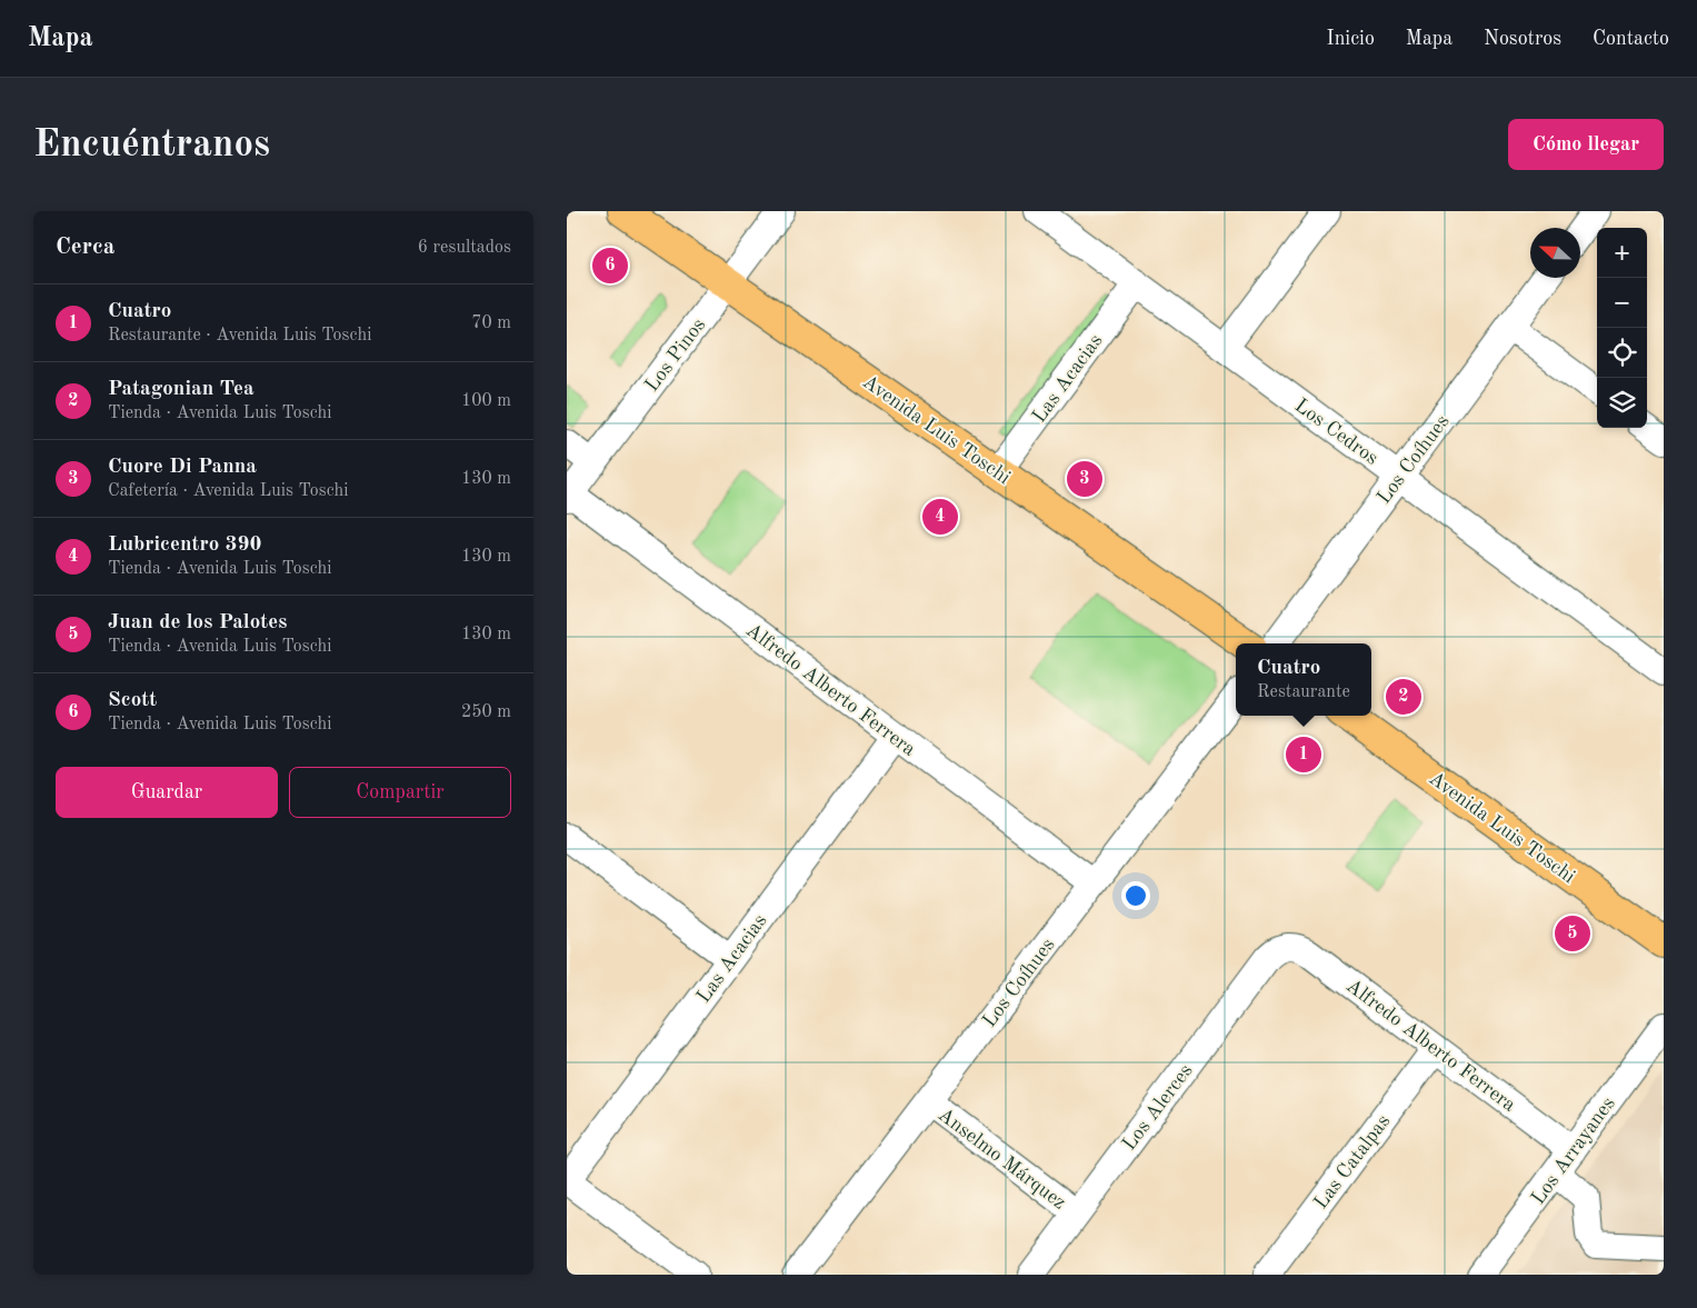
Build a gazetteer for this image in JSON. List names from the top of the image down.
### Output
{
  "streets": {
    "main road": ["Avenida Luis Toschi"],
    "street": [
      "Los Pinos",
      "Las Acacias",
      "Los Cedros",
      "Los Coíhues",
      "Alfredo Alberto Ferrera",
      "Los Alerces",
      "Los Arrayanes",
      "Anselmo Márquez",
      "Las Catalpas"
    ]
  },
  "crossings": [
    ["Los Pinos", "Avenida Luis Toschi"],
    ["Los Pinos", "Alfredo Alberto Ferrera"],
    ["Las Acacias", "Avenida Luis Toschi"],
    ["Las Acacias", "Los Cedros"],
    ["Las Acacias", "Alfredo Alberto Ferrera"],
    ["Los Cedros", "Los Coíhues"],
    ["Los Coíhues", "Alfredo Alberto Ferrera"],
    ["Los Coíhues", "Anselmo Márquez"],
    ["Alfredo Alberto Ferrera", "Los Alerces"],
    ["Alfredo Alberto Ferrera", "Los Arrayanes"],
    ["Alfredo Alberto Ferrera", "Las Catalpas"],
    ["Los Alerces", "Anselmo Márquez"]
  ],
  "north": "left",
  "page": {
    "header": "Mapa",
    "nav": [
      "Inicio",
      "Mapa",
      "Nosotros",
      "Contacto"
    ],
    "buttons": [
      "Cómo llegar",
      ["Guardar", "Compartir"]
    ],
    "title": "Encuéntranos",
    "heading": ["Cerca", "6 resultados"],
    "map_buttons": ["+", "−"],
    "pins": [
      "6",
      "3",
      "4",
      "2",
      "1",
      "5"
    ],
    "list": [
      {
        "mark": "1",
        "name": "Cuatro",
        "note": "Restaurante · Avenida Luis Toschi",
        "value": "70 m"
      },
      {
        "mark": "2",
        "name": "Patagonian Tea",
        "note": "Tienda · Avenida Luis Toschi",
        "value": "100 m"
      },
      {
        "mark": "3",
        "name": "Cuore Di Panna",
        "note": "Cafetería · Avenida Luis Toschi",
        "value": "130 m"
      },
      {
        "mark": "4",
        "name": "Lubricentro 390",
        "note": "Tienda · Avenida Luis Toschi",
        "value": "130 m"
      },
      {
        "mark": "5",
        "name": "Juan de los Palotes",
        "note": "Tienda · Avenida Luis Toschi",
        "value": "130 m"
      },
      {
        "mark": "6",
        "name": "Scott",
        "note": "Tienda · Avenida Luis Toschi",
        "value": "250 m"
      }
    ],
    "popup": ["Cuatro", "Restaurante"]
  }
}
